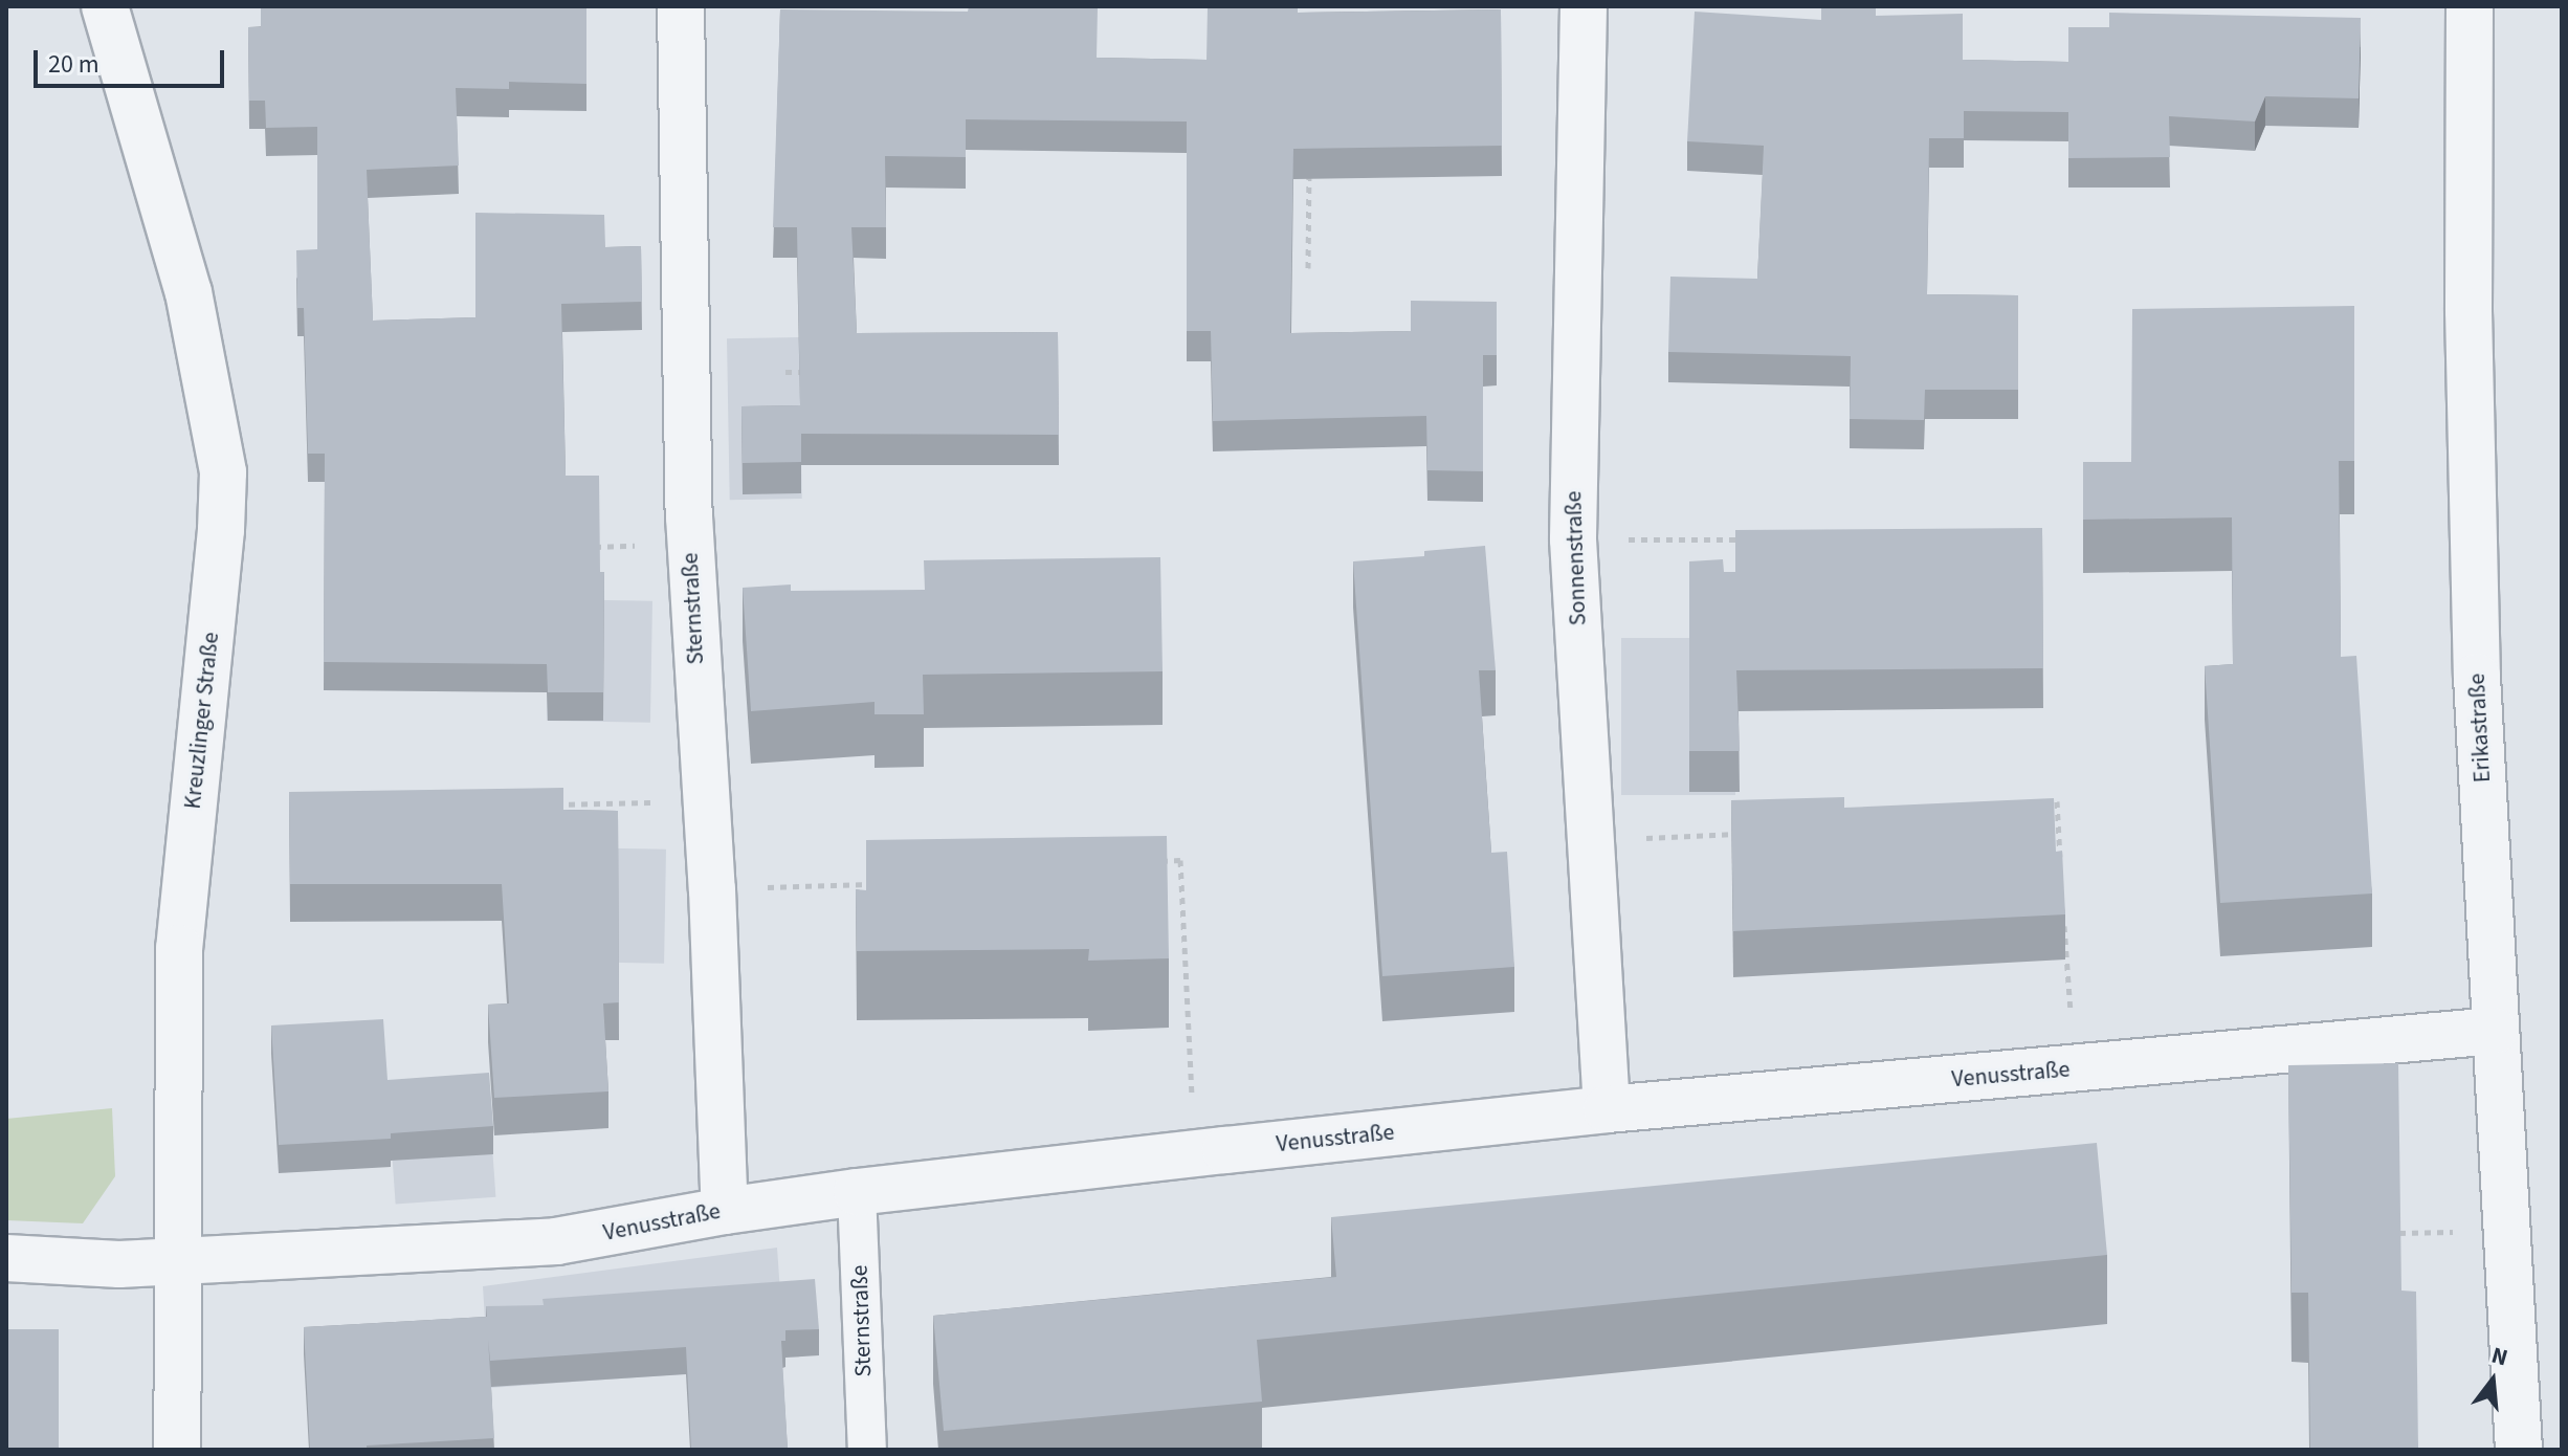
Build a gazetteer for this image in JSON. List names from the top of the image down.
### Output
{
  "streets": {
    "street": [
      "Sonnenstraße",
      "Sternstraße",
      "Kreuzlinger Straße",
      "Erikastraße",
      "Venusstraße"
    ]
  },
  "crossings": [
    ["Sonnenstraße", "Venusstraße"],
    ["Sternstraße", "Venusstraße"],
    ["Kreuzlinger Straße", "Venusstraße"],
    ["Erikastraße", "Venusstraße"]
  ],
  "scale_bar": "20 m",
  "north": "top"
}
